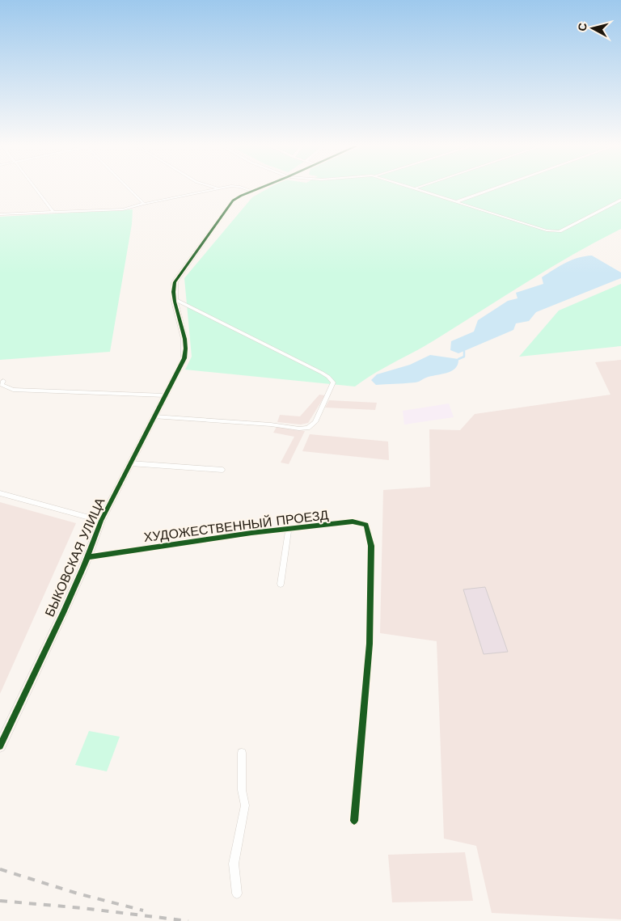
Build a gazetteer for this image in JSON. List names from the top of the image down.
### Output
{
  "streets": {
    "street": ["ХУДОЖЕСТВЕННЫЙ ПРОЕЗД", "БЫКОВСКАЯ УЛИЦА"]
  },
  "crossings": [
    ["ХУДОЖЕСТВЕННЫЙ ПРОЕЗД", "БЫКОВСКАЯ УЛИЦА"]
  ],
  "north": "left"
}
